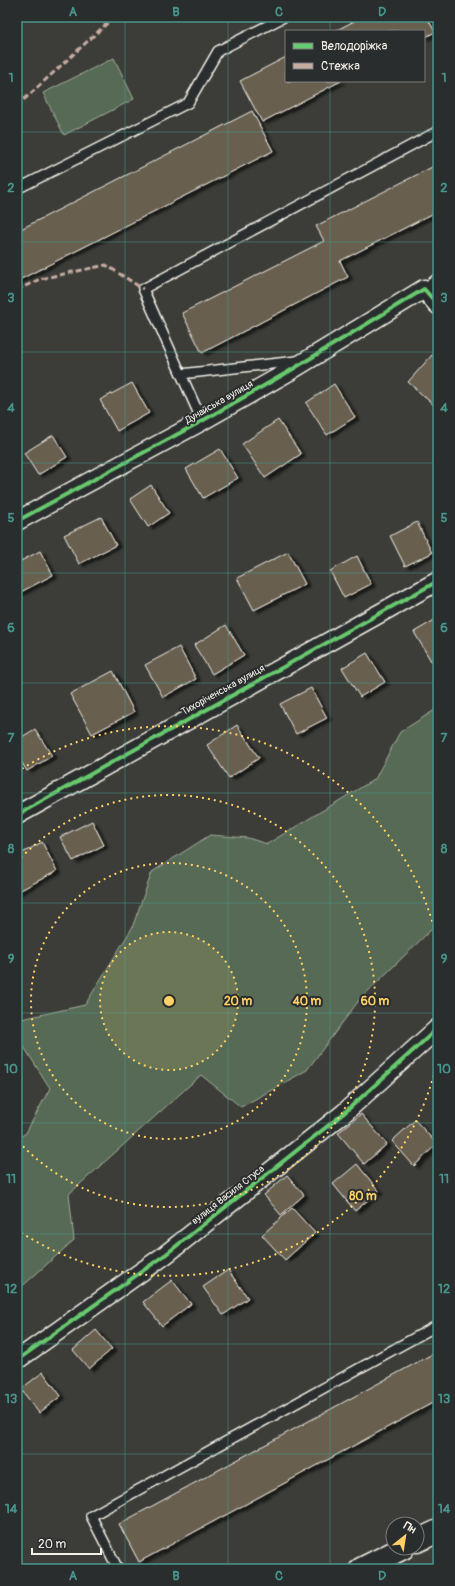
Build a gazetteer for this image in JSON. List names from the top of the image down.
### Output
{
  "streets": {
    "street": ["Дунайська вулиця", "Тихоріченська вулиця", "вулиця Василя Стуса"]
  },
  "legend": ["Велодоріжка", "Стежка"],
  "scale_bar": "20 m",
  "north": "top right",
  "grid": {
    "columns": [
      "A",
      "B",
      "C",
      "D"
    ],
    "rows": [
      "1",
      "2",
      "3",
      "4",
      "5",
      "6",
      "7",
      "8",
      "9",
      "10",
      "11",
      "12",
      "13",
      "14"
    ]
  },
  "rings": [
    "20 m",
    "40 m",
    "60 m",
    "80 m"
  ]
}
